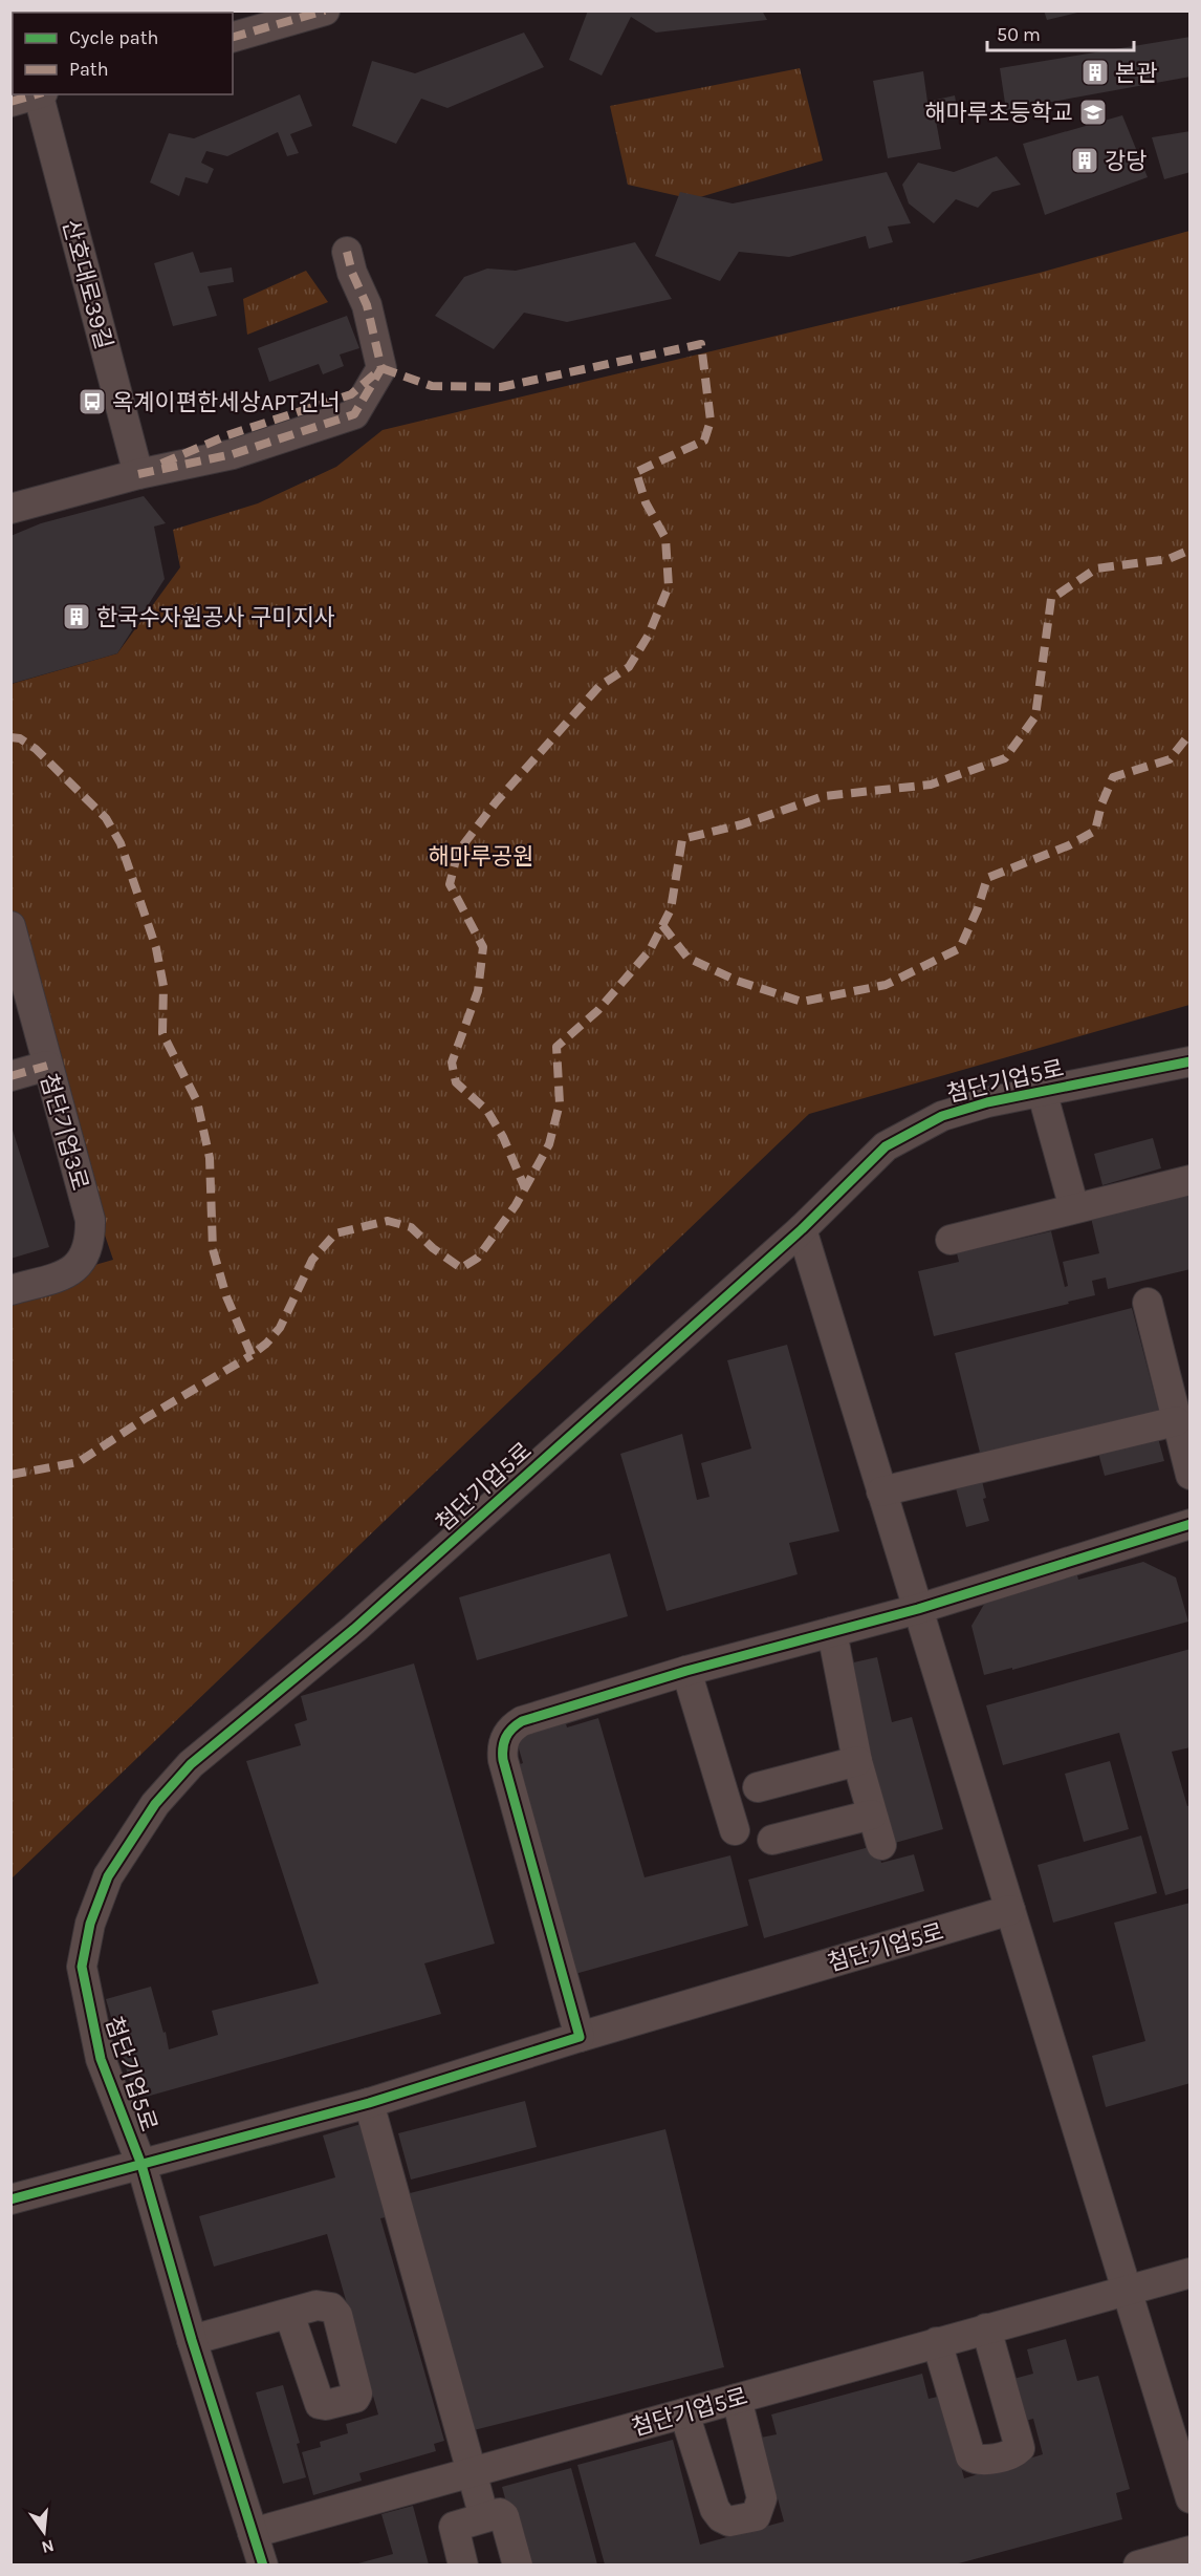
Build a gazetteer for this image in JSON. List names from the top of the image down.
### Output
{
  "streets": {
    "street": ["산호대로39길", "첨단기업5로", "첨단기업3로"]
  },
  "parks": ["해마루공원"],
  "places": {
    "building": ["본관", "강당", "한국수자원공사 구미지사"],
    "school or university": ["해마루초등학교"],
    "bus stop": ["옥계이편한세상APT건너"]
  },
  "legend": ["Cycle path", "Path"],
  "scale_bar": "50 m",
  "north": "bottom"
}
